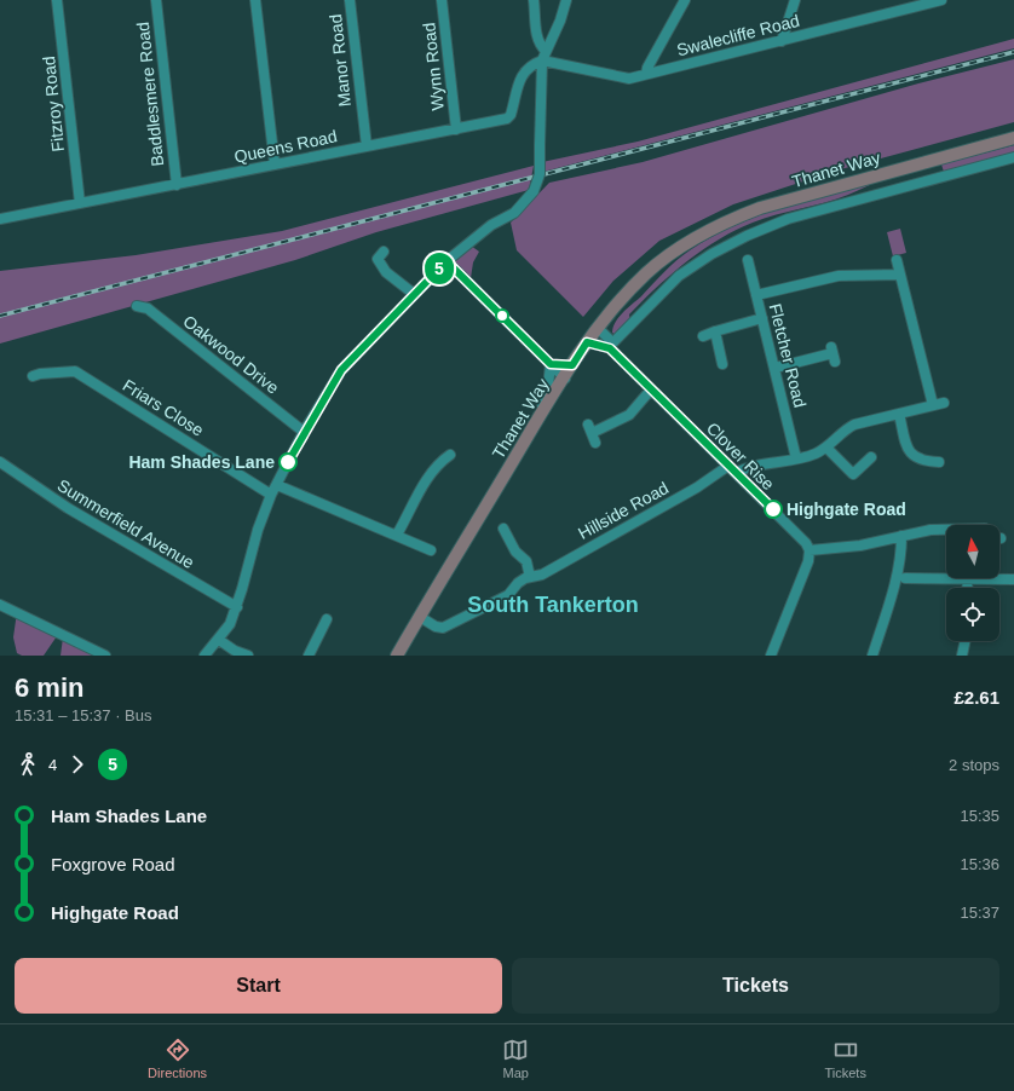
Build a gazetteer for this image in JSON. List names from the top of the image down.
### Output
{
  "streets": {
    "main road": ["Thanet Way"],
    "street": [
      "Swalecliffe Road",
      "Manor Road",
      "Wynn Road",
      "Baddlesmere Road",
      "Fitzroy Road",
      "Queens Road",
      "Oakwood Drive",
      "Fletcher Road",
      "Friars Close",
      "Clover Rise",
      "Hillside Road",
      "Summerfield Avenue"
    ]
  },
  "crossings": [
    ["Swalecliffe Road", "Queens Road"],
    ["Manor Road", "Queens Road"],
    ["Wynn Road", "Queens Road"],
    ["Baddlesmere Road", "Queens Road"],
    ["Fitzroy Road", "Queens Road"],
    ["Thanet Way", "Clover Rise"],
    ["Thanet Way", "Hillside Road"],
    ["Clover Rise", "Hillside Road"]
  ],
  "districts": ["South Tankerton"],
  "places": ["Ham Shades Lane", "Highgate Road"],
  "lines": ["bus line 5"],
  "north": "top",
  "page": {
    "on_map": "5",
    "heading": ["6 min", "15:31 – 15:37 · Bus", "£2.61"],
    "legs": ["4", "5", "2 stops"],
    "list": [
      {
        "name": "Ham Shades Lane",
        "value": "15:35"
      },
      {
        "name": "Foxgrove Road",
        "value": "15:36"
      },
      {
        "name": "Highgate Road",
        "value": "15:37"
      }
    ],
    "buttons": ["Start", "Tickets"],
    "tabs": ["Directions", "Map", "Tickets"]
  }
}
